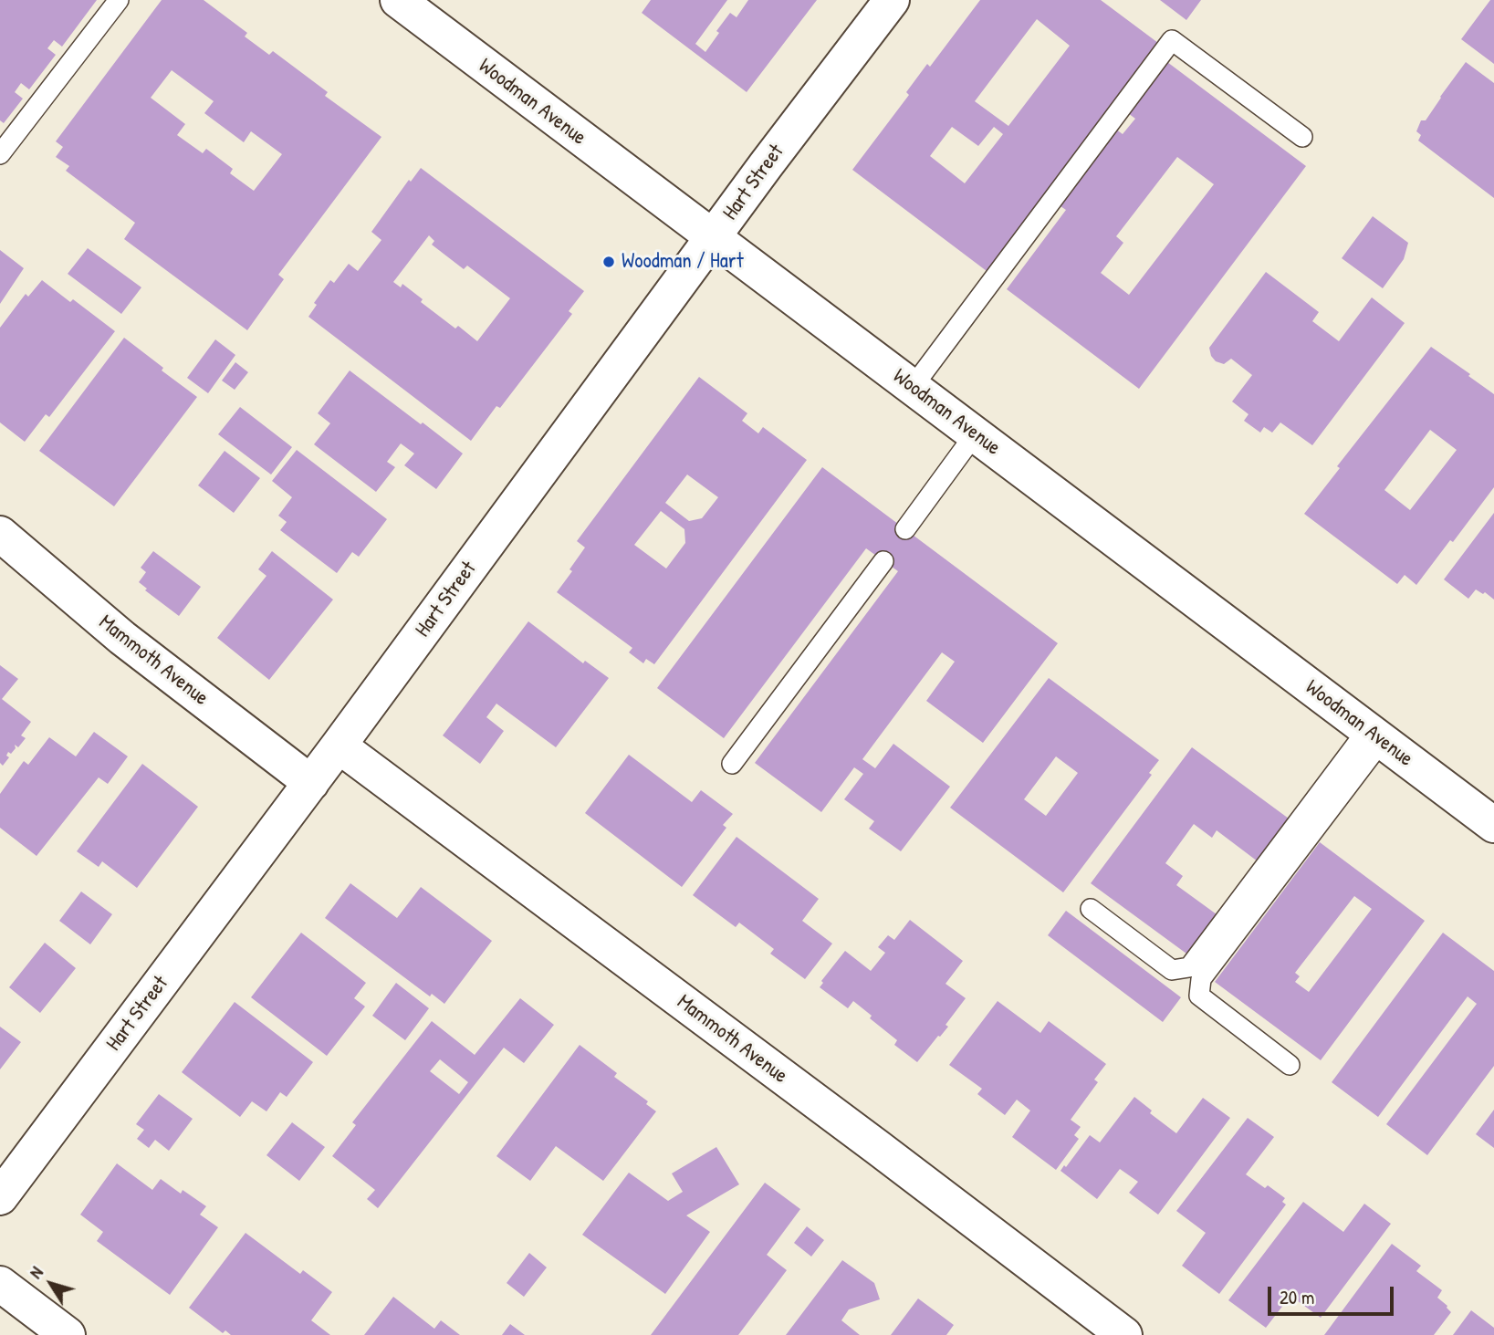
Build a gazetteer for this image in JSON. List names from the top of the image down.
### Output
{
  "streets": {
    "street": ["Woodman Avenue", "Hart Street", "Mammoth Avenue"]
  },
  "crossings": [
    ["Woodman Avenue", "Hart Street"],
    ["Hart Street", "Mammoth Avenue"]
  ],
  "places": ["Woodman / Hart"],
  "scale_bar": "20 m",
  "north": "top left"
}
